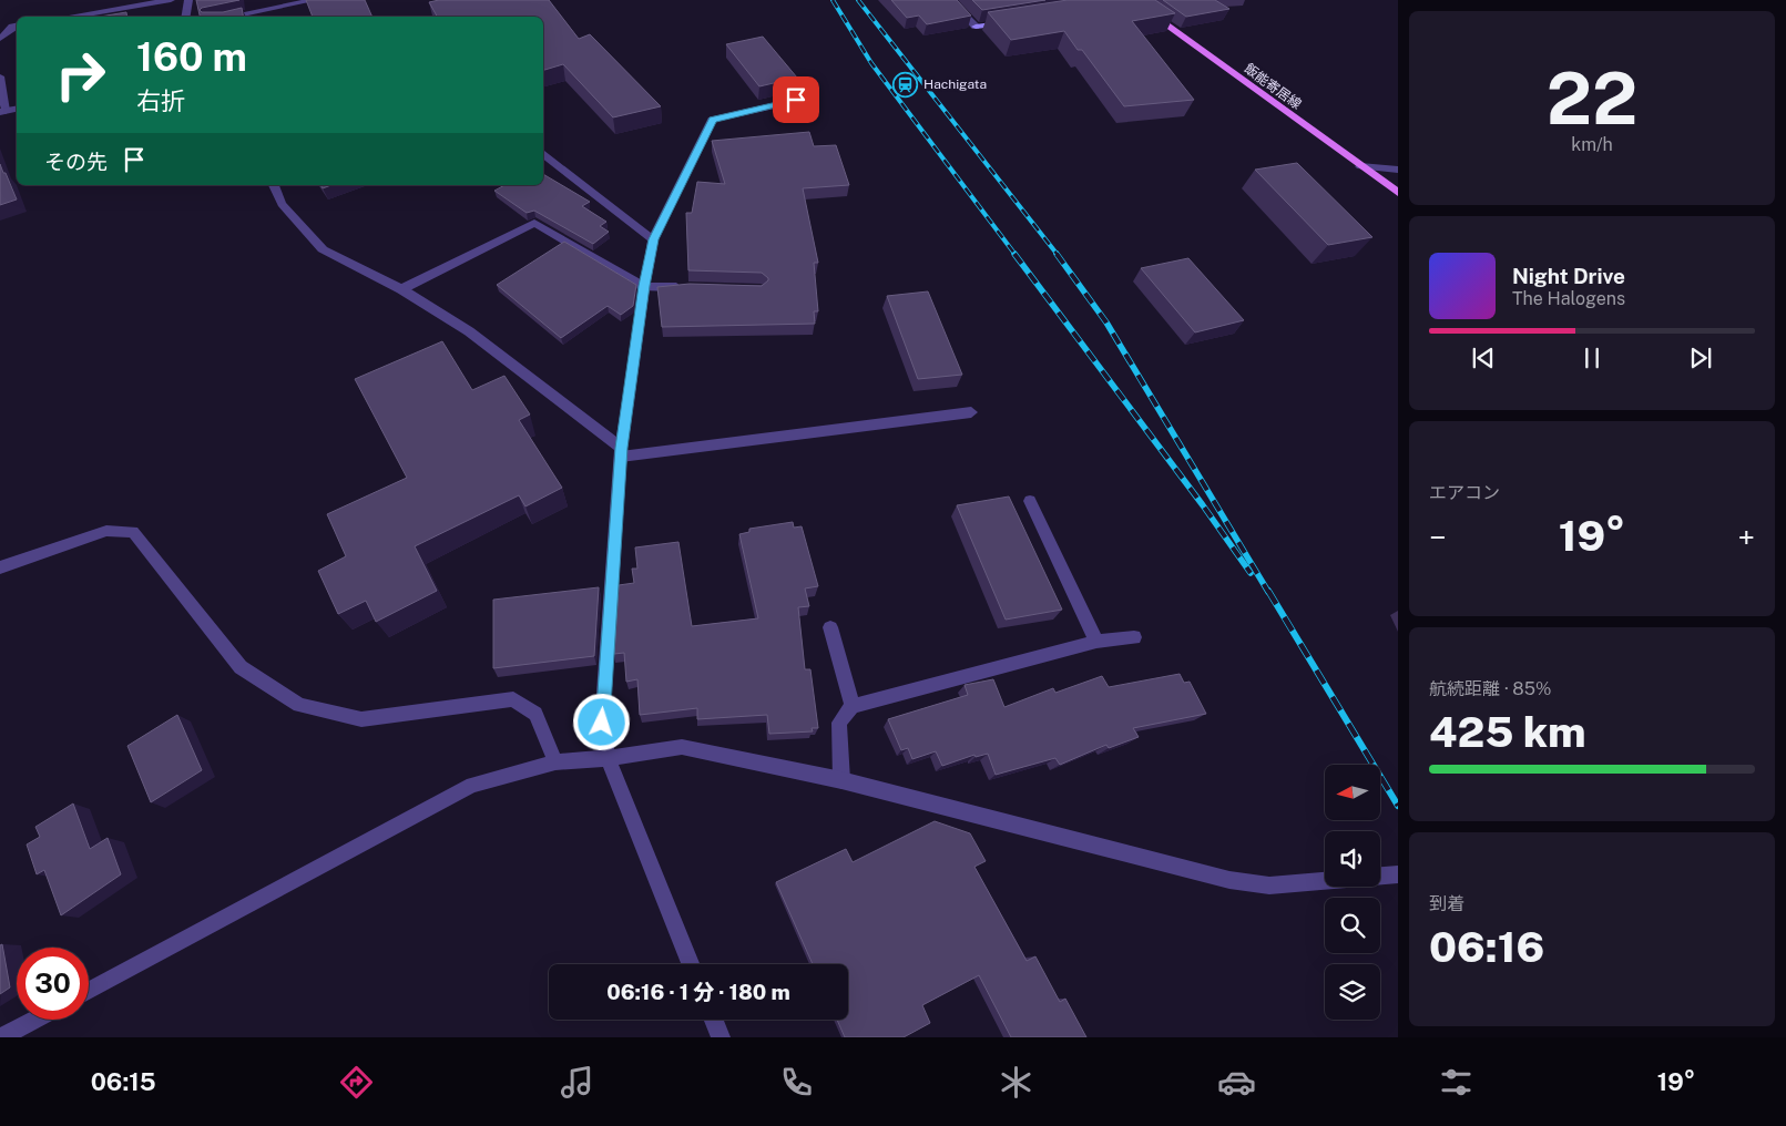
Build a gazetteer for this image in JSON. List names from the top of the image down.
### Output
{
  "streets": {
    "main road": ["飯能寄居線"]
  },
  "places": {
    "station": ["Hachigata"]
  },
  "north": "left",
  "page": {
    "tile": [
      ["22", "km/h"],
      "エアコン",
      ["航続距離 · 85%", "425 km"],
      ["到着", "06:16"]
    ],
    "turn": ["160 m", "右折"],
    "then": "その先",
    "song": ["Night Drive", "The Halogens"],
    "heat": ["−", "19°", "+"],
    "limit": "30",
    "trip": "06:16 · 1 分 · 180 m",
    "tabs": ["06:15", "19°"]
  }
}
